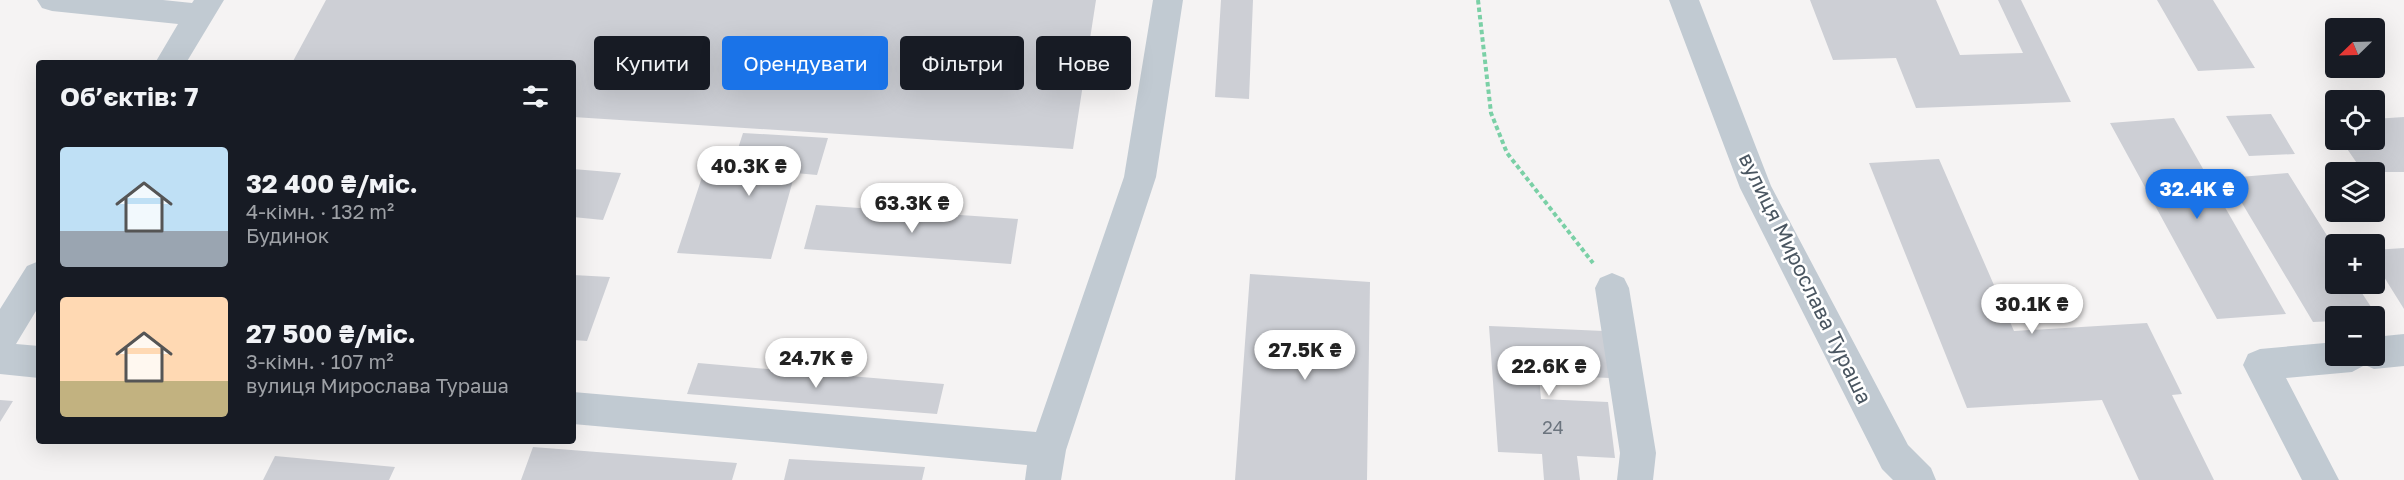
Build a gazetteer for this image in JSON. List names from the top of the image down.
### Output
{
  "streets": {
    "street": ["вулиця Мирослава Тураша"]
  },
  "house_numbers": ["24"],
  "north": "bottom left",
  "page": {
    "map_buttons": ["+", "−"],
    "chip": [
      "Купити",
      "Орендувати",
      "Фільтри",
      "Нове"
    ],
    "heading": "Об’єктів: 7",
    "list": [
      {
        "name": "32 400 ₴/міс.",
        "note": "4-кімн. · 132 m² · Будинок"
      },
      {
        "name": "27 500 ₴/міс.",
        "note": "3-кімн. · 107 m² · вулиця Мирослава Тураша"
      }
    ],
    "price": [
      "40.3K ₴",
      "32.4K ₴",
      "63.3K ₴",
      "30.1K ₴",
      "27.5K ₴",
      "24.7K ₴",
      "22.6K ₴"
    ]
  }
}
